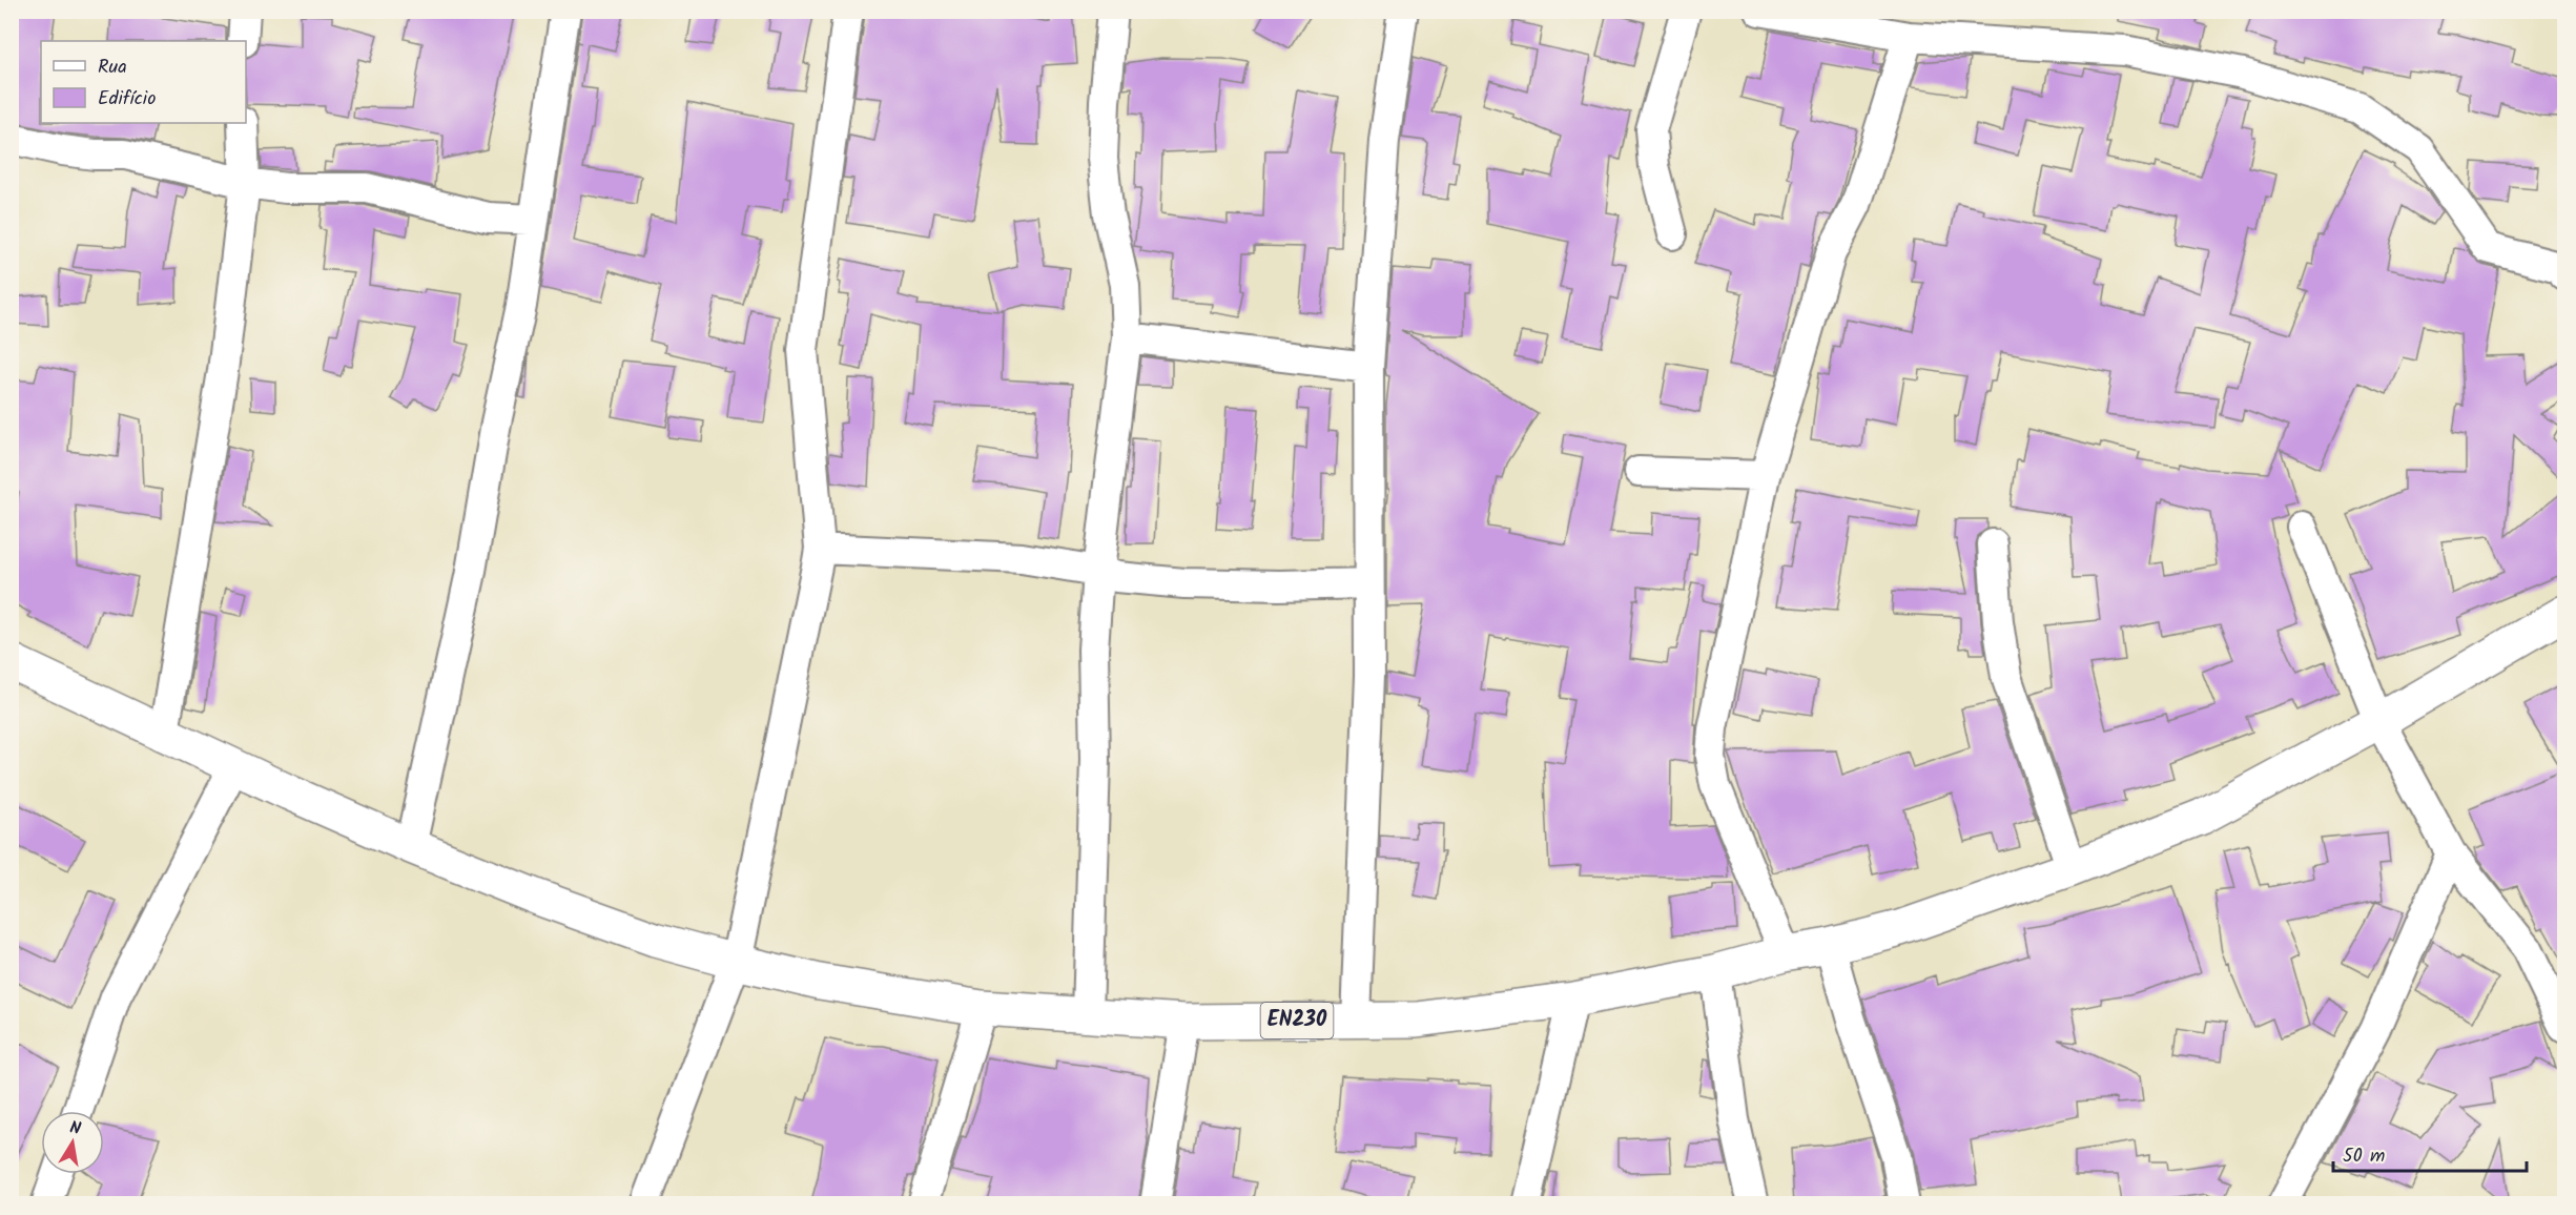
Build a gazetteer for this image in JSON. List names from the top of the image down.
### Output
{
  "streets": {
    "main road": ["EN230"]
  },
  "legend": ["Rua", "Edifício"],
  "scale_bar": "50 m",
  "north": "top"
}
